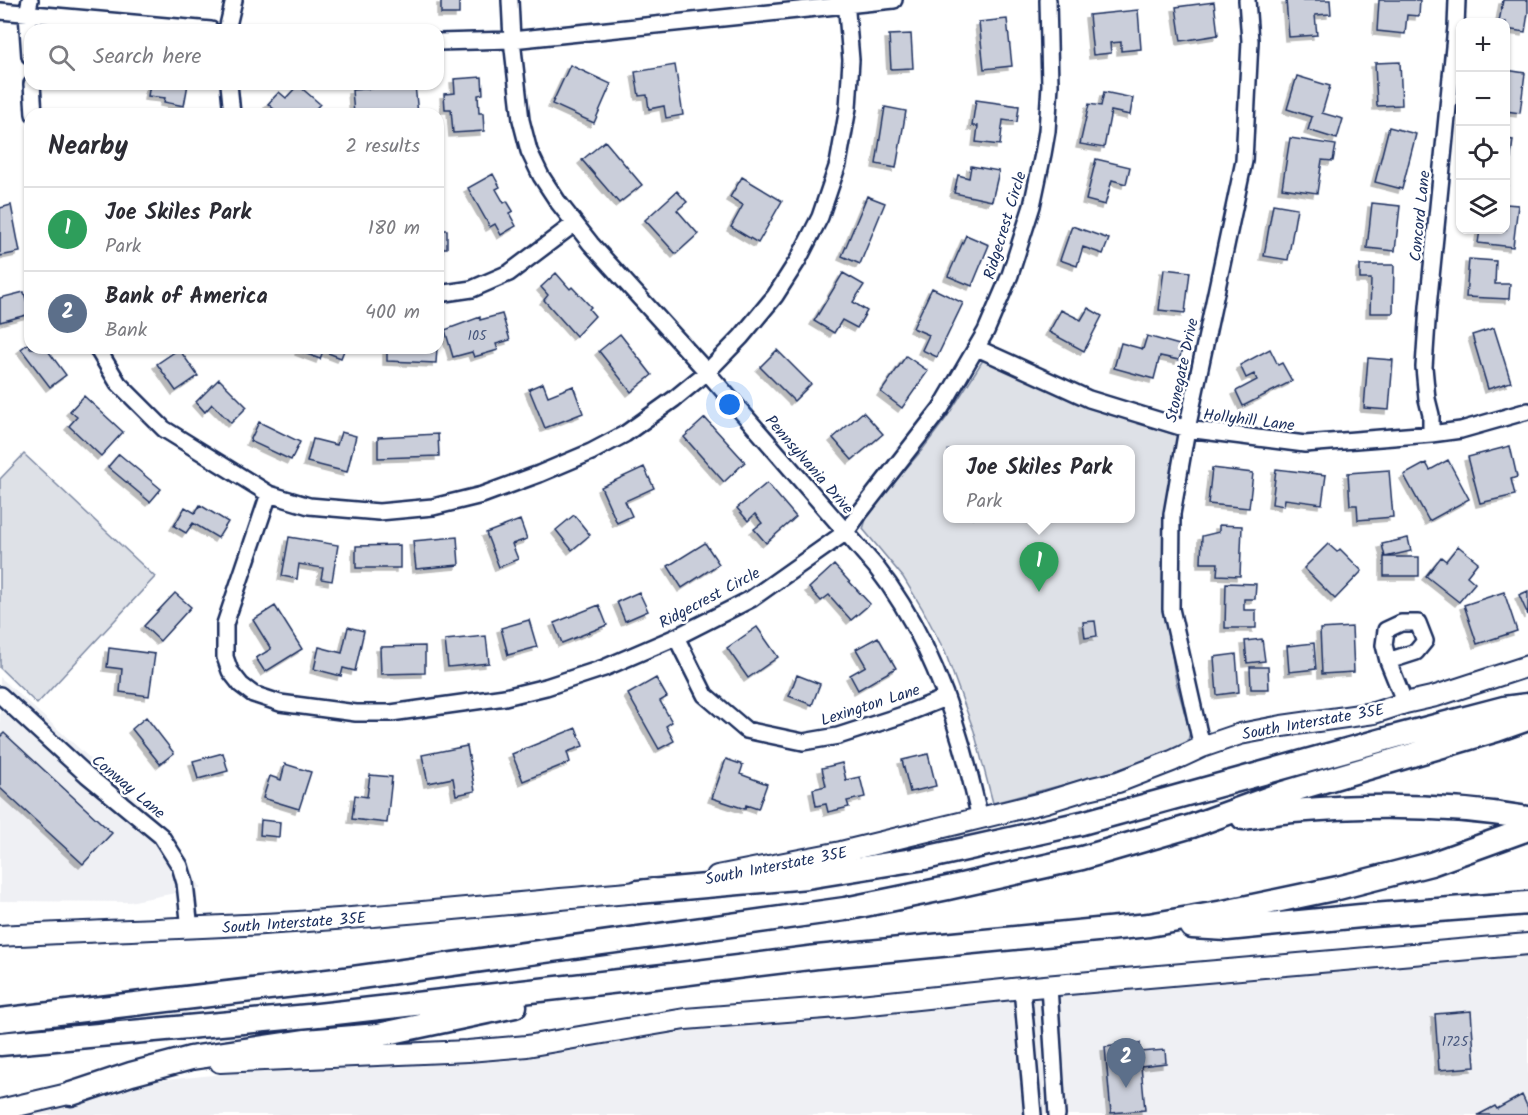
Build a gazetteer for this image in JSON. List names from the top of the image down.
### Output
{
  "streets": {
    "main road": ["South Interstate 35E"],
    "street": [
      "Concord Lane",
      "Ridgecrest Circle",
      "Stonegate Drive",
      "Hollyhill Lane",
      "Pennsylvania Drive",
      "Lexington Lane",
      "Conway Lane"
    ]
  },
  "crossings": [
    ["Concord Lane", "Hollyhill Lane"],
    ["Ridgecrest Circle", "Hollyhill Lane"],
    ["Ridgecrest Circle", "Pennsylvania Drive"],
    ["Ridgecrest Circle", "Lexington Lane"],
    ["Stonegate Drive", "Hollyhill Lane"],
    ["Stonegate Drive", "South Interstate 35E"],
    ["Pennsylvania Drive", "Lexington Lane"],
    ["Pennsylvania Drive", "South Interstate 35E"],
    ["South Interstate 35E", "Conway Lane"]
  ],
  "house_numbers": ["105", "1725"],
  "page": {
    "map_buttons": ["+", "−"],
    "search": "Search here",
    "heading": ["Nearby", "2 results"],
    "list": [
      {
        "mark": "1",
        "name": "Joe Skiles Park",
        "note": "Park",
        "value": "180 m"
      },
      {
        "mark": "2",
        "name": "Bank of America",
        "note": "Bank",
        "value": "400 m"
      }
    ],
    "popup": ["Joe Skiles Park", "Park"],
    "pins": ["1", "2"]
  }
}
